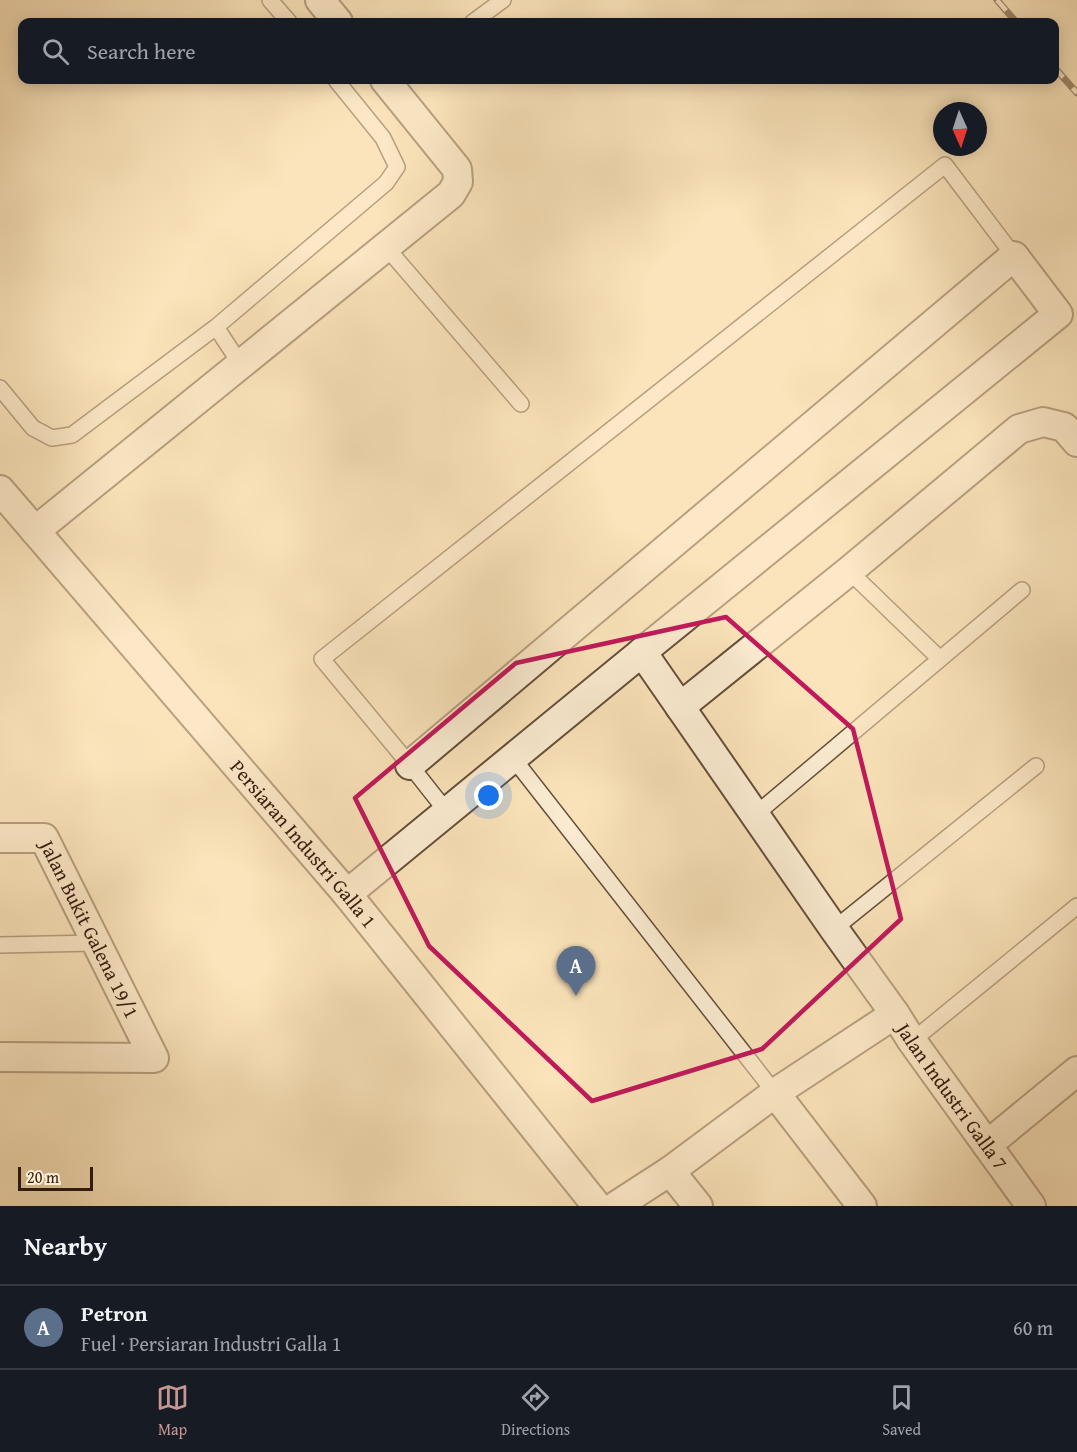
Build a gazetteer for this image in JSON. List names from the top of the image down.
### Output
{
  "streets": {
    "street": ["Persiaran Industri Galla 1", "Jalan Bukit Galena 19/1", "Jalan Industri Galla 7"]
  },
  "scale_bar": "20 m",
  "north": "bottom",
  "page": {
    "search": "Search here",
    "pins": "A",
    "scale": "20 m",
    "heading": "Nearby",
    "list": [
      {
        "mark": "A",
        "name": "Petron",
        "note": "Fuel · Persiaran Industri Galla 1",
        "value": "60 m"
      }
    ],
    "nav": ["Map", "Directions", "Saved"]
  }
}
